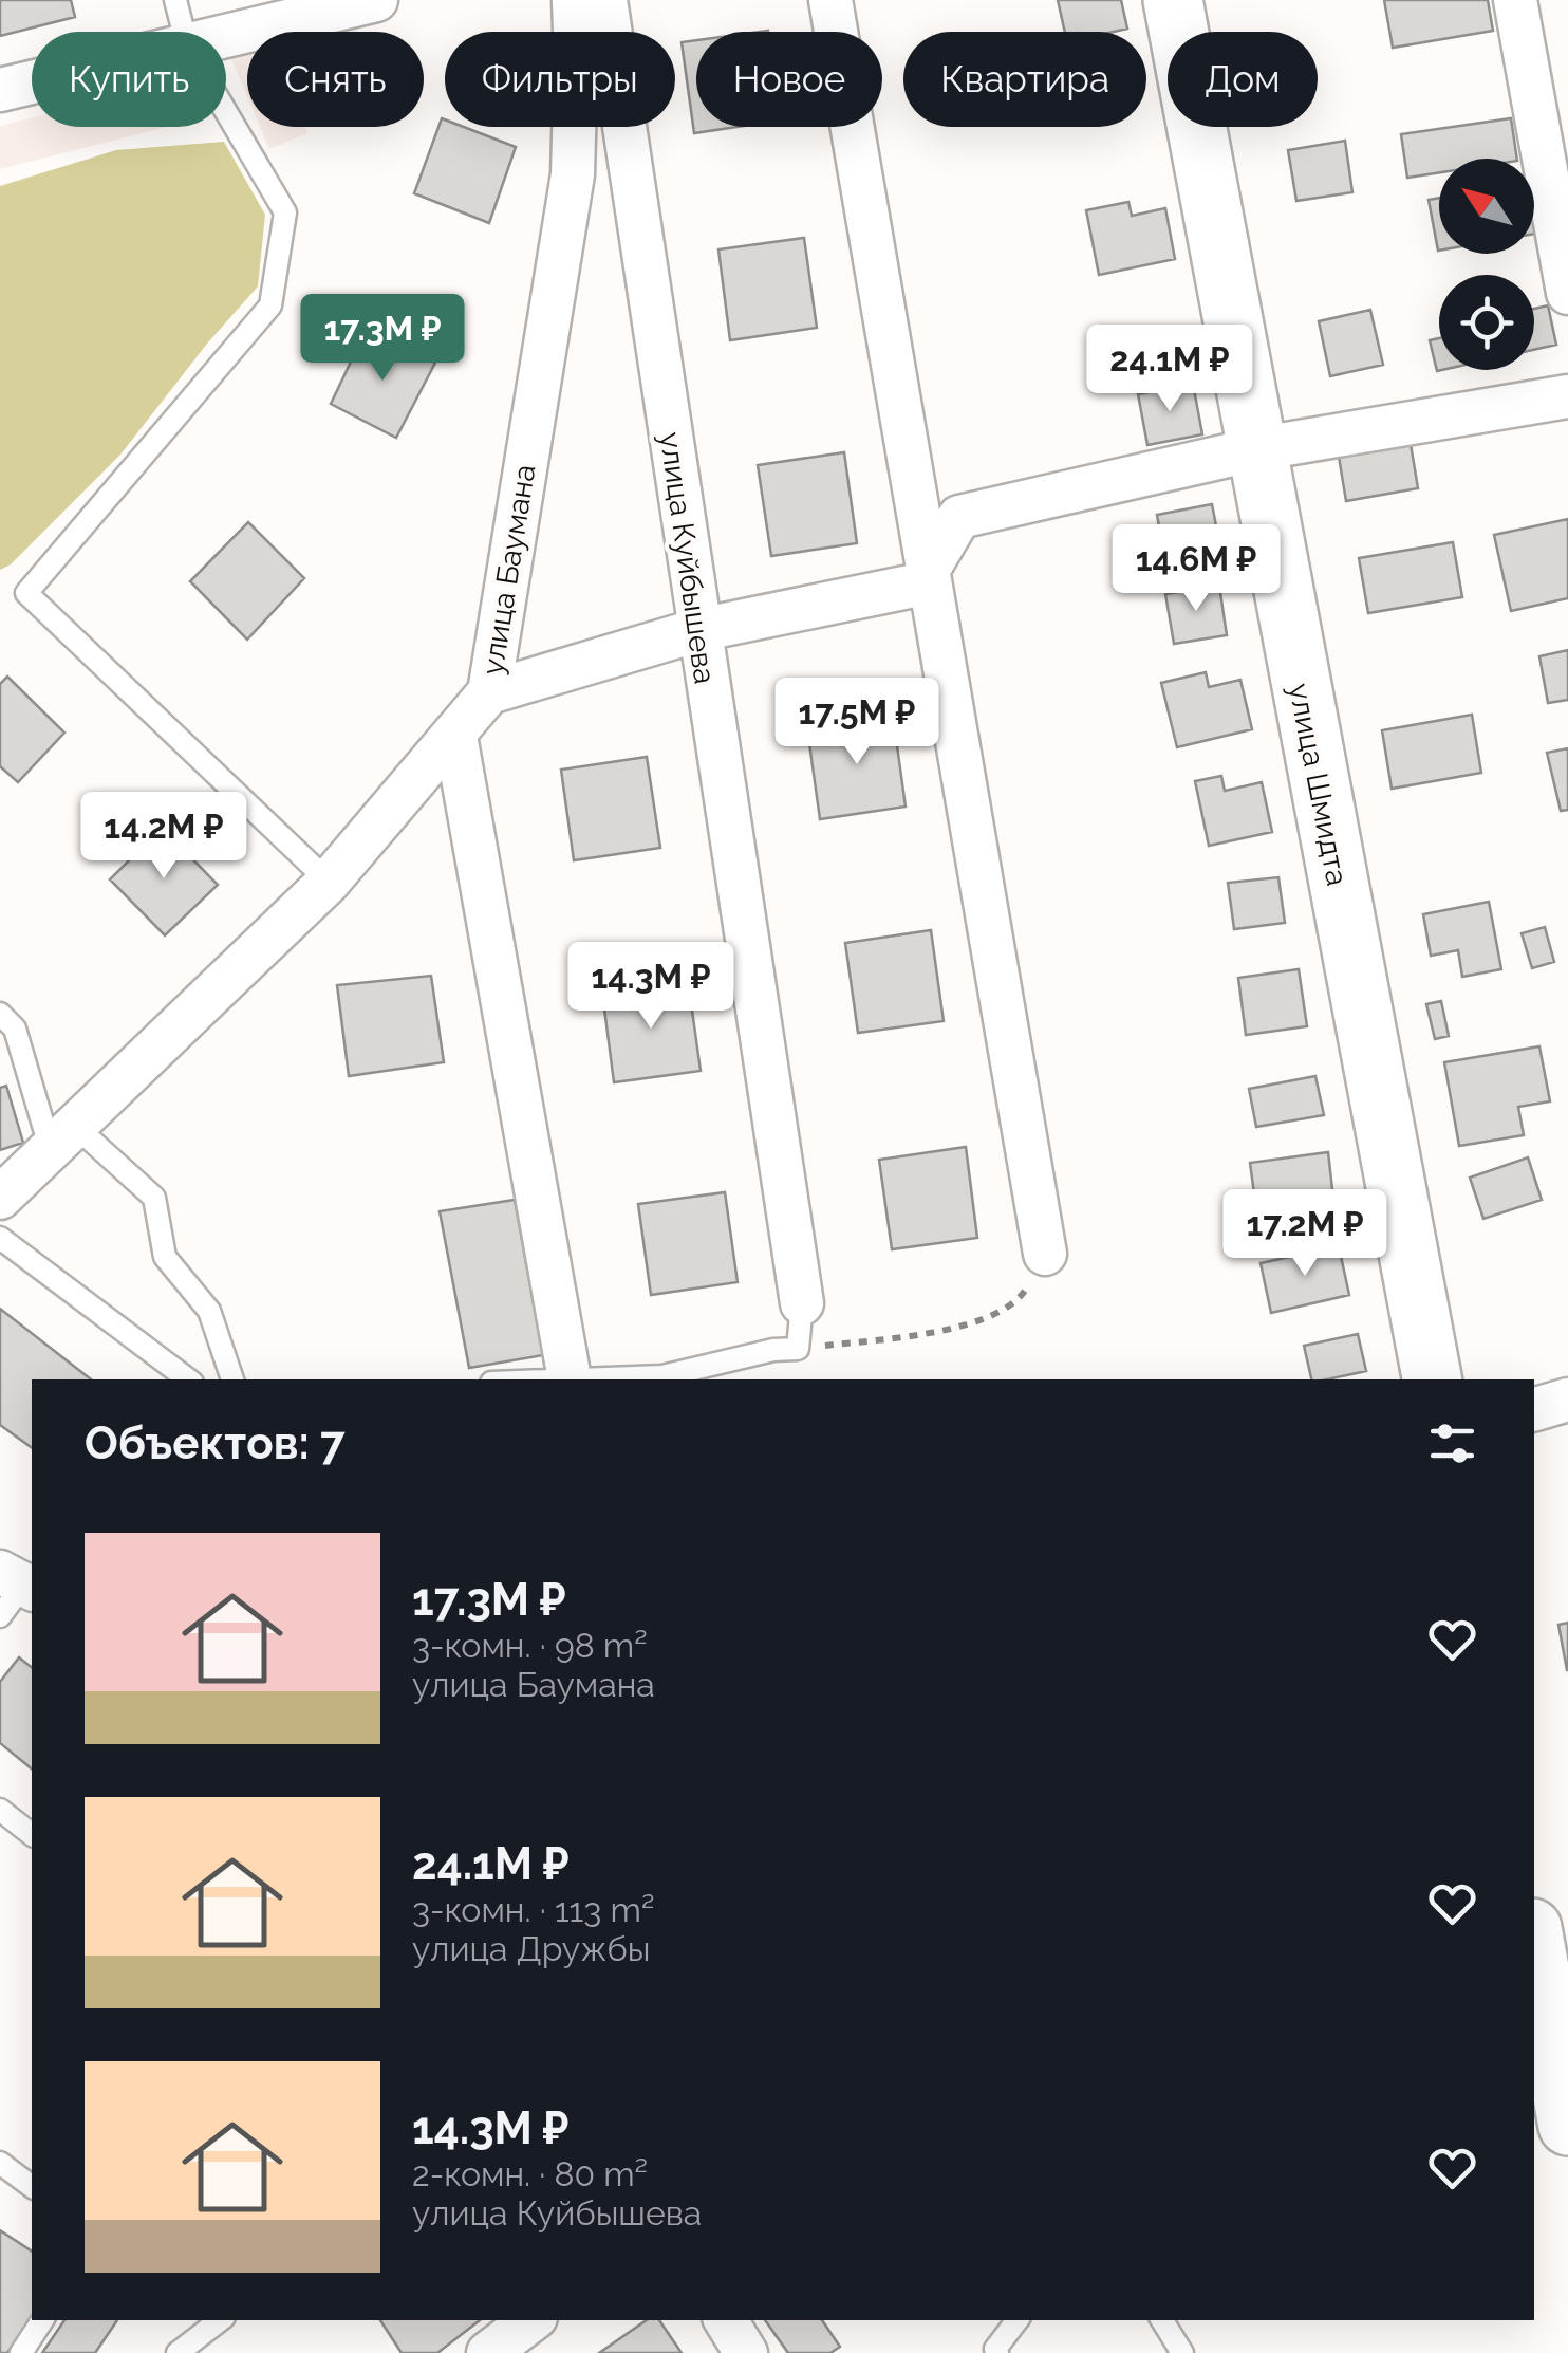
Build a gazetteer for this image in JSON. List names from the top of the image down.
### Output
{
  "streets": {
    "main road": ["улица Шмидта"],
    "street": ["улица Куйбышева", "улица Баумана"]
  },
  "north": "top left",
  "page": {
    "chip": [
      "Купить",
      "Снять",
      "Фильтры",
      "Новое",
      "Квартира",
      "Дом"
    ],
    "price": [
      "17.3M ₽",
      "24.1M ₽",
      "14.6M ₽",
      "17.5M ₽",
      "14.2M ₽",
      "14.3M ₽",
      "17.2M ₽"
    ],
    "heading": "Объектов: 7",
    "list": [
      {
        "name": "17.3M ₽",
        "note": "3-комн. · 98 m² · улица Баумана"
      },
      {
        "name": "24.1M ₽",
        "note": "3-комн. · 113 m² · улица Дружбы"
      },
      {
        "name": "14.3M ₽",
        "note": "2-комн. · 80 m² · улица Куйбышева"
      }
    ]
  }
}
